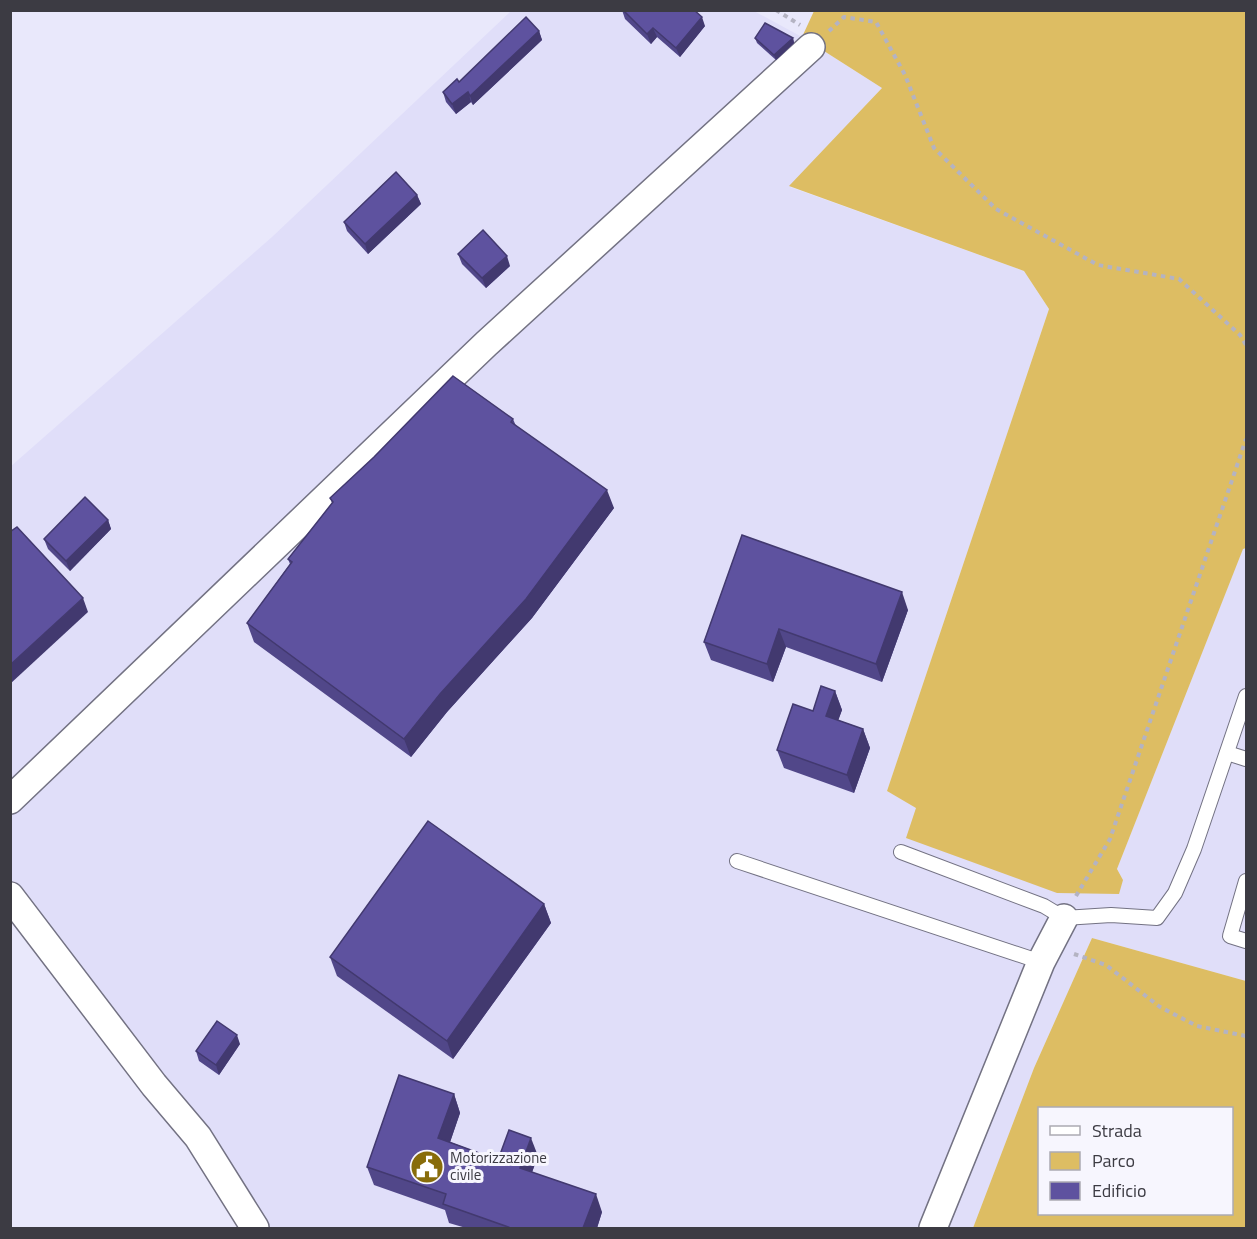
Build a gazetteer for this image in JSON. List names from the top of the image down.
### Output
{
  "places": {
    "public building": ["Motorizzazione civile"]
  },
  "legend": ["Strada", "Parco", "Edificio"]
}
